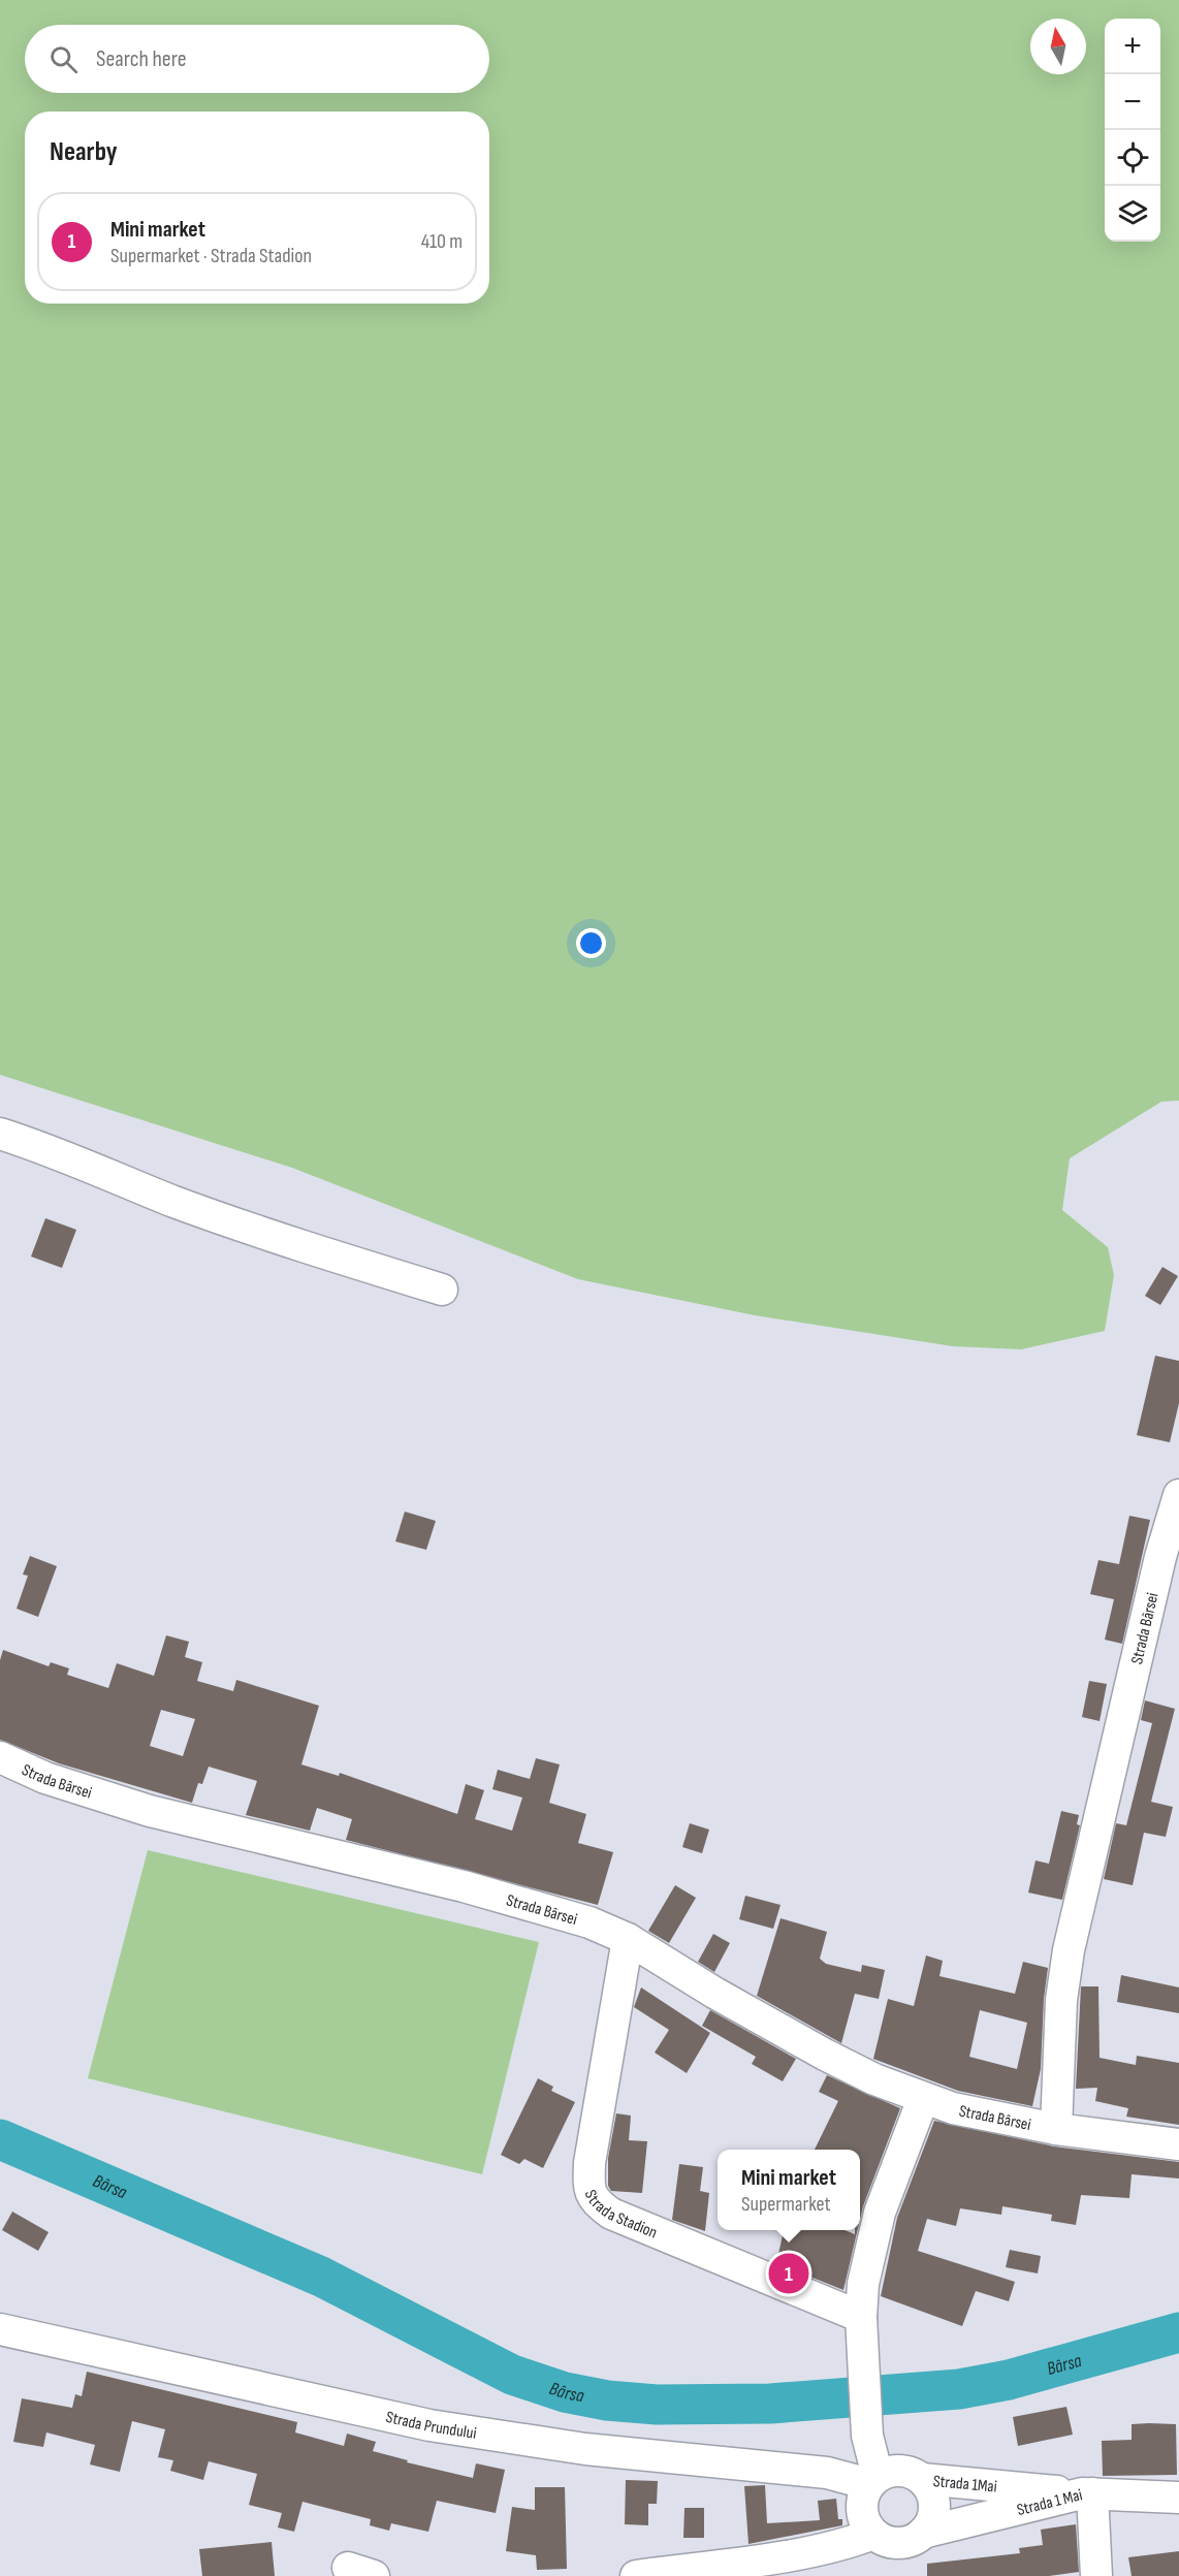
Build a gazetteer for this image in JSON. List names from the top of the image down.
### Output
{
  "streets": {
    "street": [
      "Strada Bârsei",
      "Strada Stadion",
      "Strada Prundului",
      "Strada 1Mai",
      "Strada 1 Mai"
    ]
  },
  "crossings": [
    ["Strada Bârsei", "Strada Stadion"],
    ["Strada Prundului", "Strada 1Mai"],
    ["Strada Prundului", "Strada 1 Mai"],
    ["Strada 1Mai", "Strada 1 Mai"]
  ],
  "water": ["Bârsa"],
  "north": "top",
  "page": {
    "map_buttons": ["+", "−"],
    "search": "Search here",
    "heading": "Nearby",
    "list": [
      {
        "mark": "1",
        "name": "Mini market",
        "note": "Supermarket · Strada Stadion",
        "value": "410 m"
      }
    ],
    "popup": ["Mini market", "Supermarket"],
    "pins": "1"
  }
}
